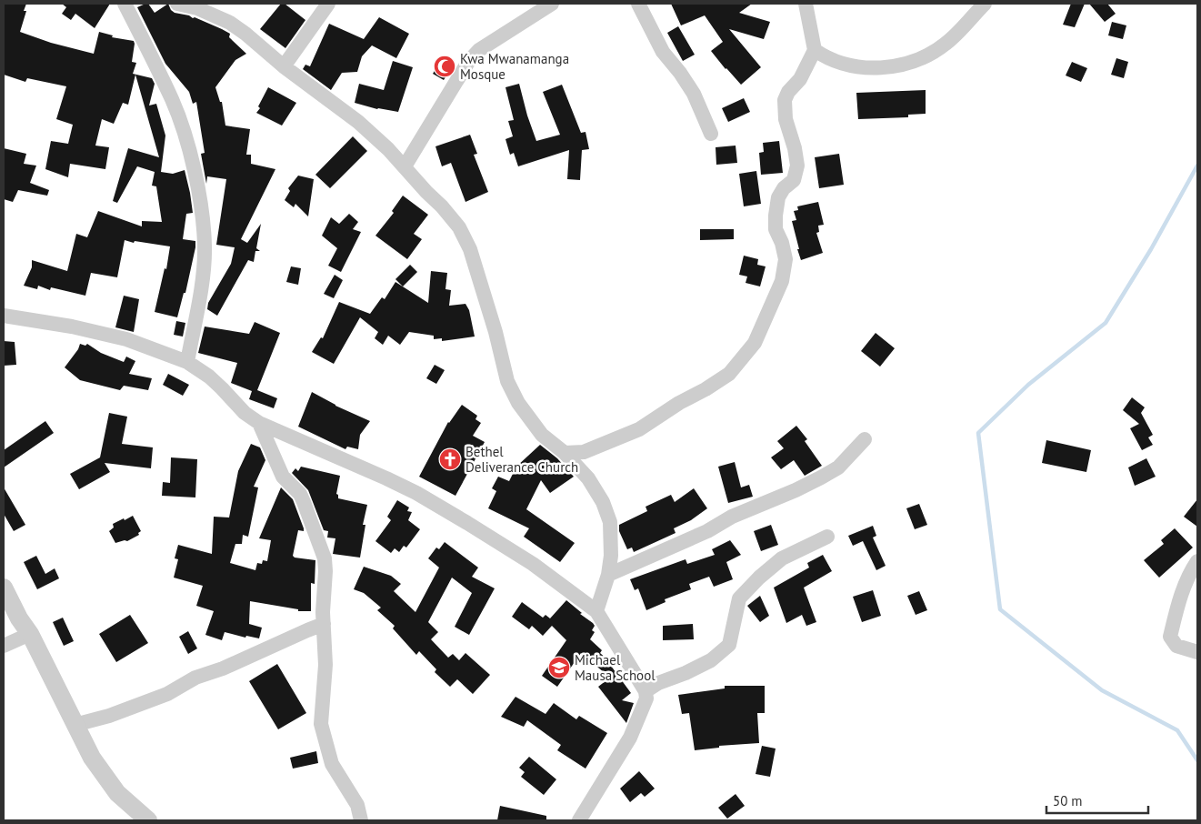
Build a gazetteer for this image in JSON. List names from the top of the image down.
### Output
{
  "places": {
    "mosque": ["Kwa Mwanamanga Mosque"],
    "church": ["Bethel Deliverance Church"],
    "school or university": ["Michael Mausa School"]
  },
  "scale_bar": "50 m"
}
